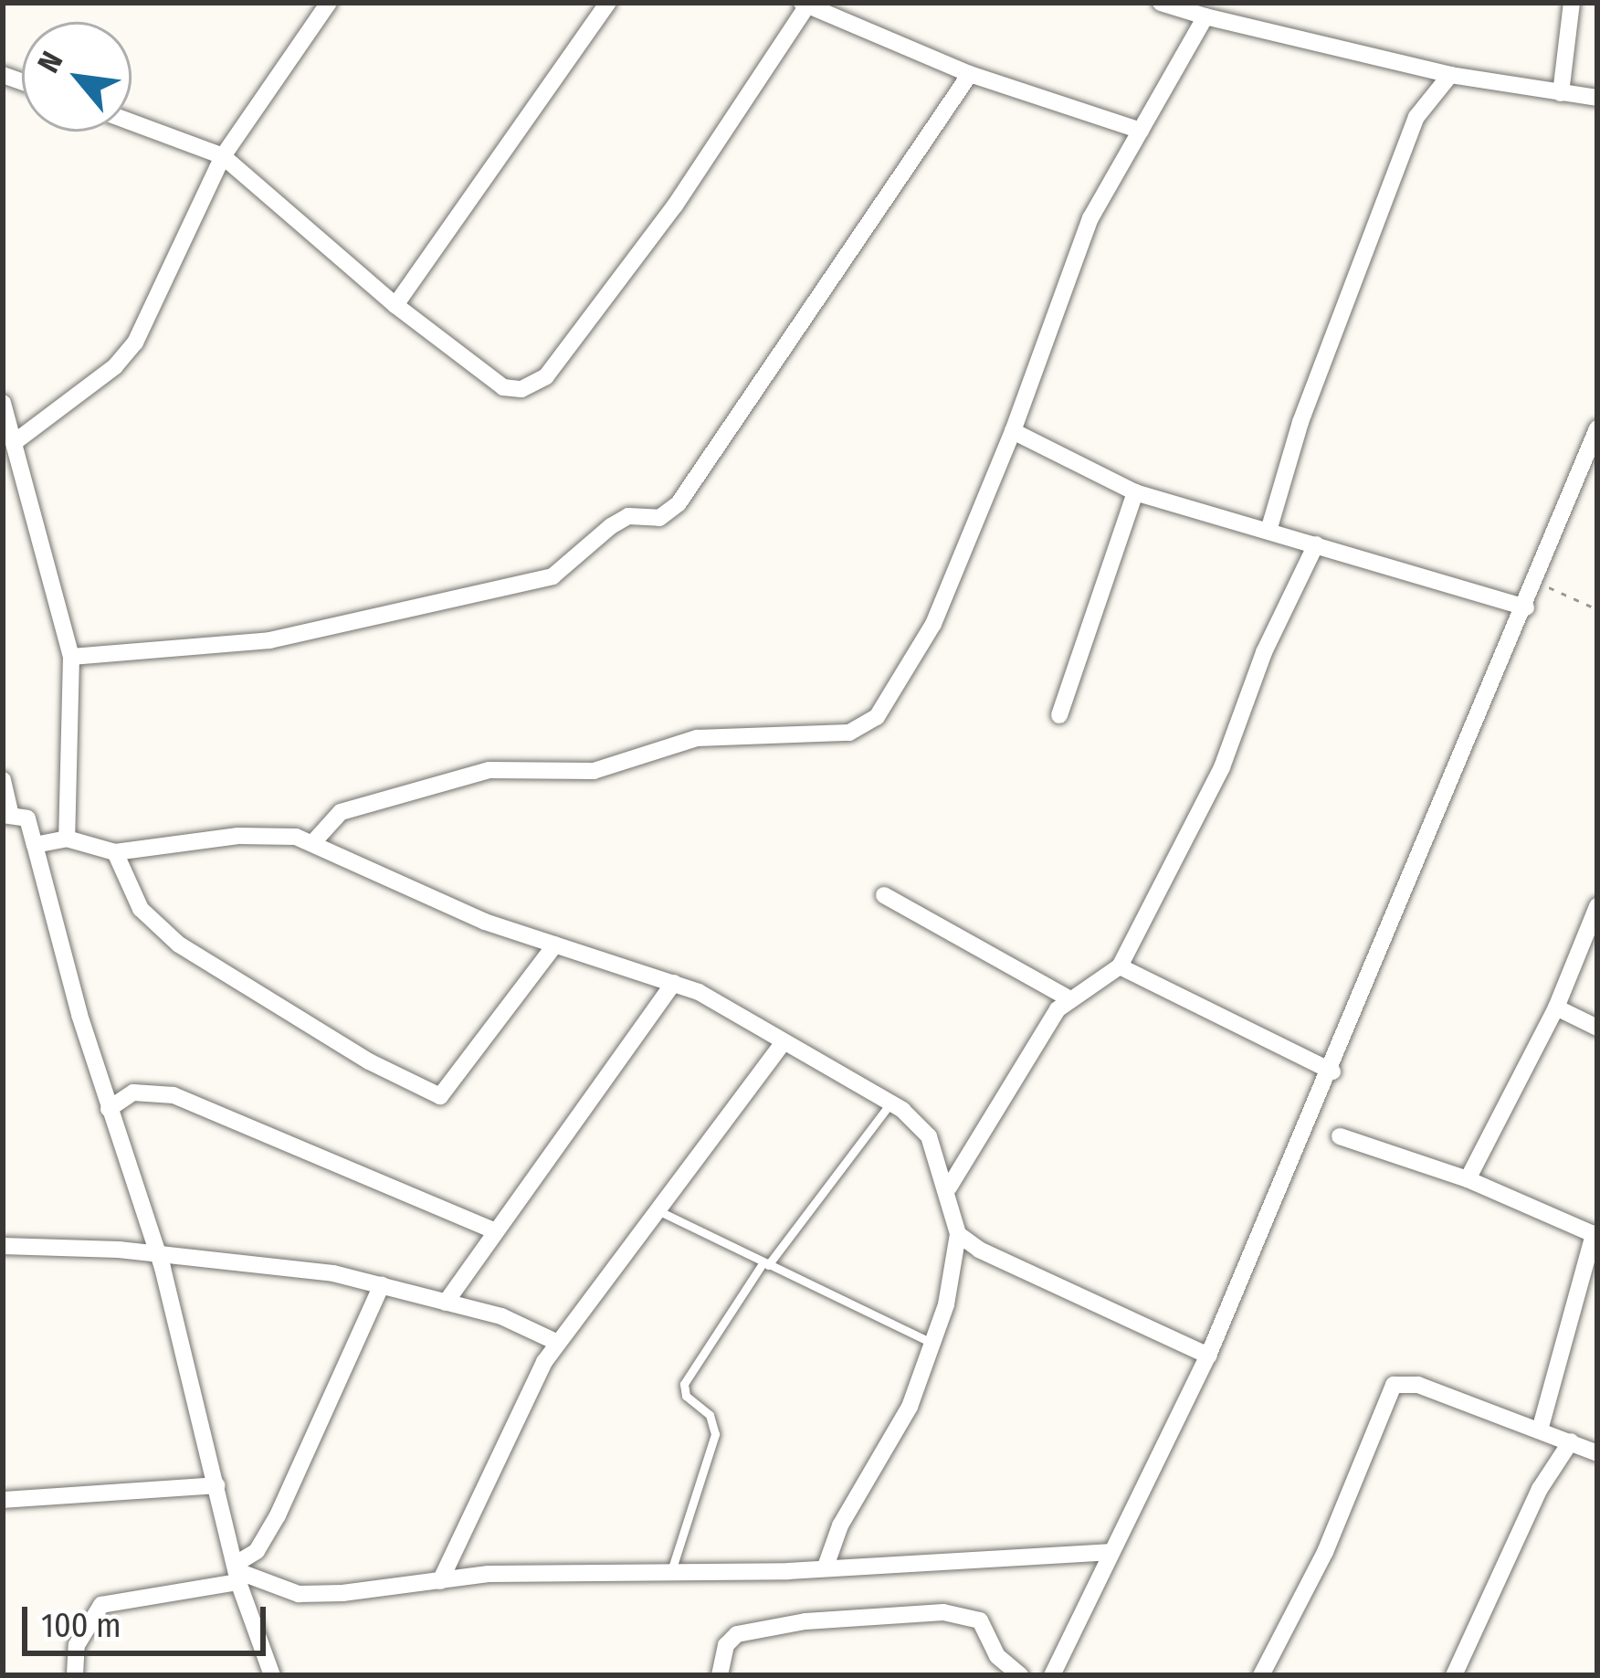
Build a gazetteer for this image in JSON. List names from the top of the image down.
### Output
{
  "scale_bar": "100 m",
  "north": "top left"
}
